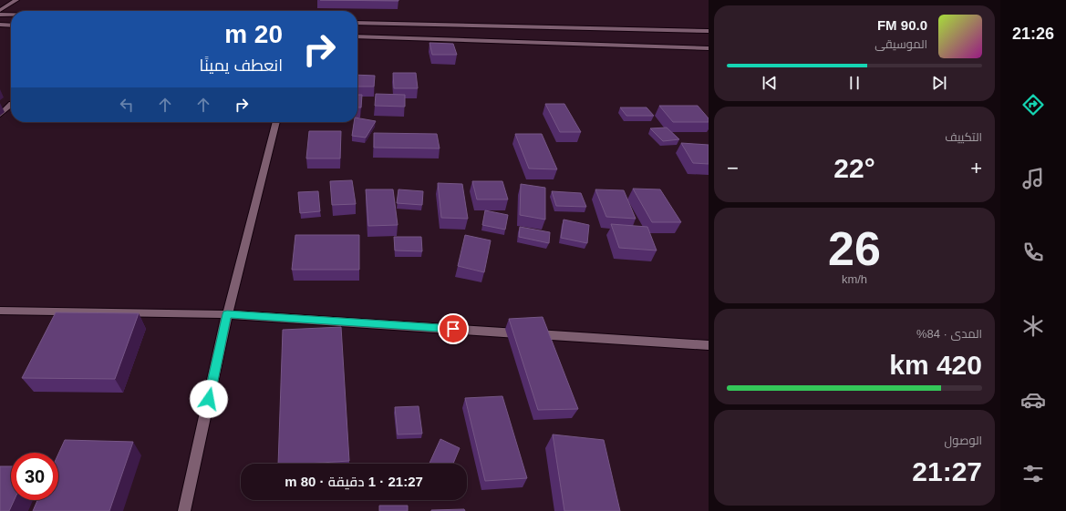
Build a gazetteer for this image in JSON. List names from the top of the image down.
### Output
{
  "page": {
    "tabs": "21:26",
    "turn": ["20 m", "انعطف يمينًا"],
    "song": ["90.0 FM", "الموسيقى"],
    "tile": [
      "التكييف",
      ["26", "km/h"],
      ["المدى · 84%", "420 km"],
      ["الوصول", "21:27"]
    ],
    "heat": ["−", "22°", "+"],
    "limit": "30",
    "trip": "21:27 · 1 دقيقة · 80 m"
  }
}
